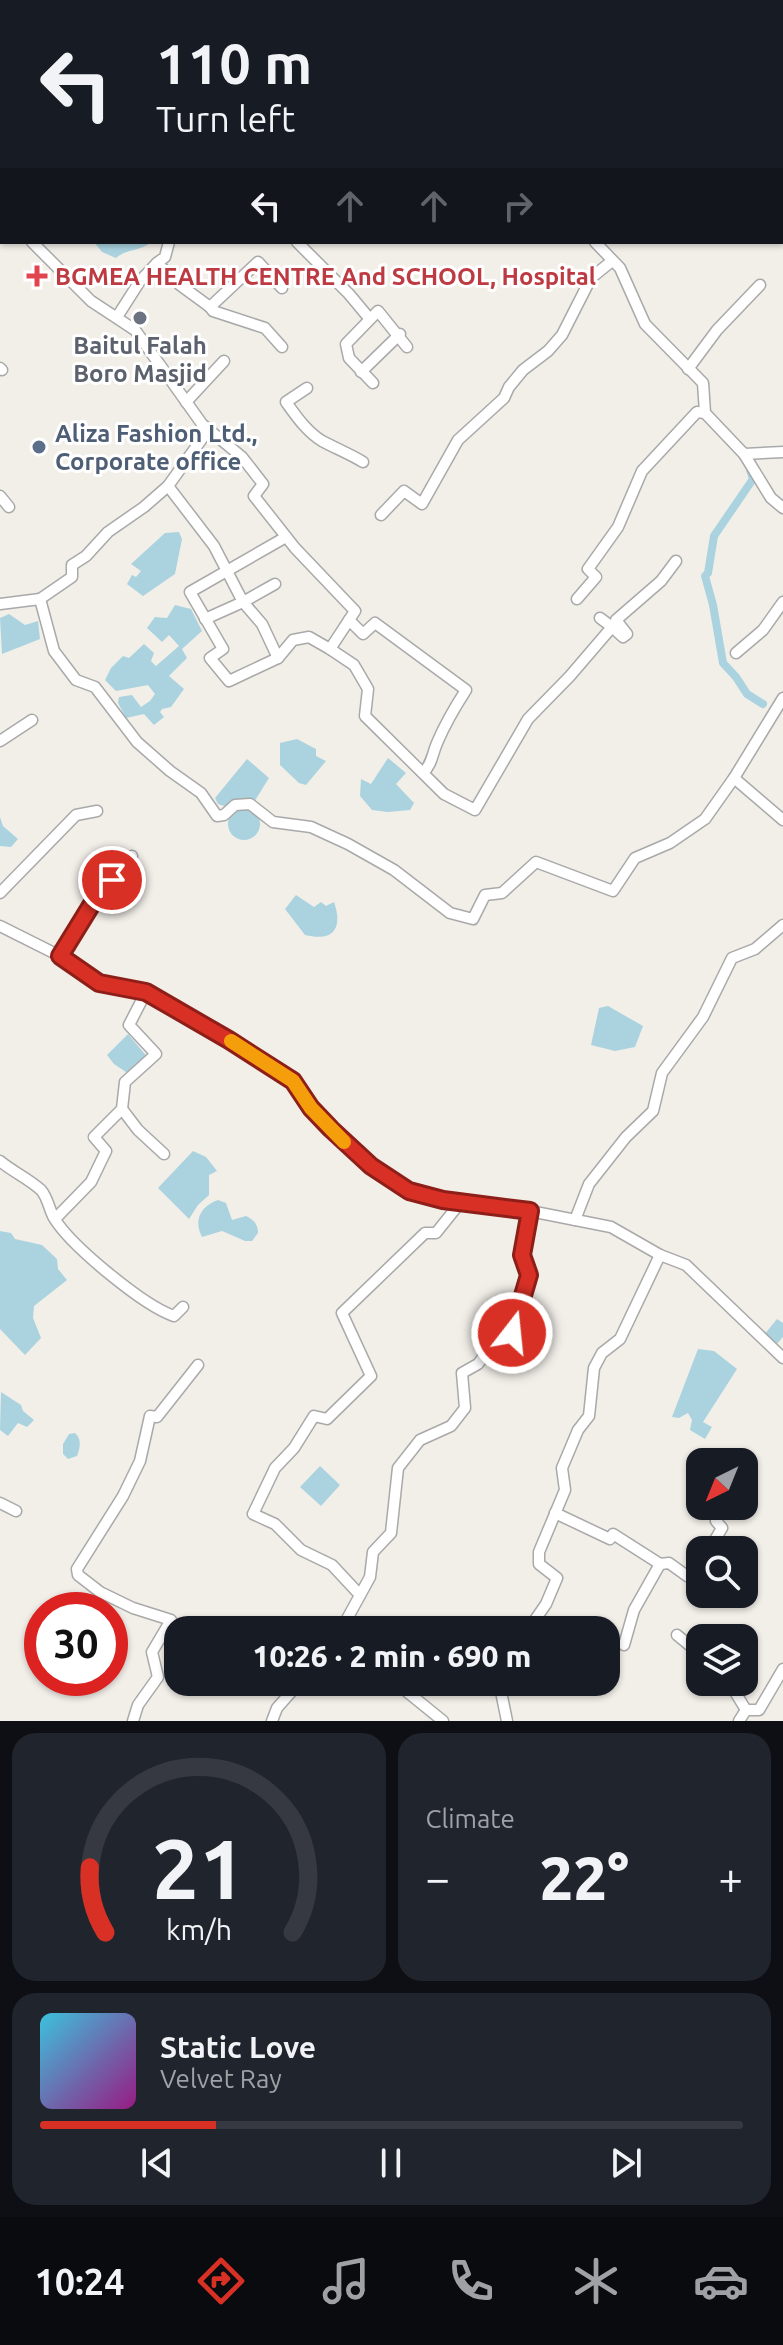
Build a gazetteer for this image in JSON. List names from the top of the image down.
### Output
{
  "places": {
    "health": ["BGMEA HEALTH CENTRE And SCHOOL, Hospital"],
    "other": ["Baitul Falah Boro Masjid", "Aliza Fashion Ltd., Corporate office"]
  },
  "north": "bottom left",
  "page": {
    "turn": ["110 m", "Turn left"],
    "limit": "30",
    "trip": "10:26 · 2 min · 690 m",
    "tile": "Climate",
    "heat": ["−", "22°", "+"],
    "song": ["Static Love", "Velvet Ray"],
    "tabs": "10:24",
    "gauge": ["21", "km/h"]
  }
}
